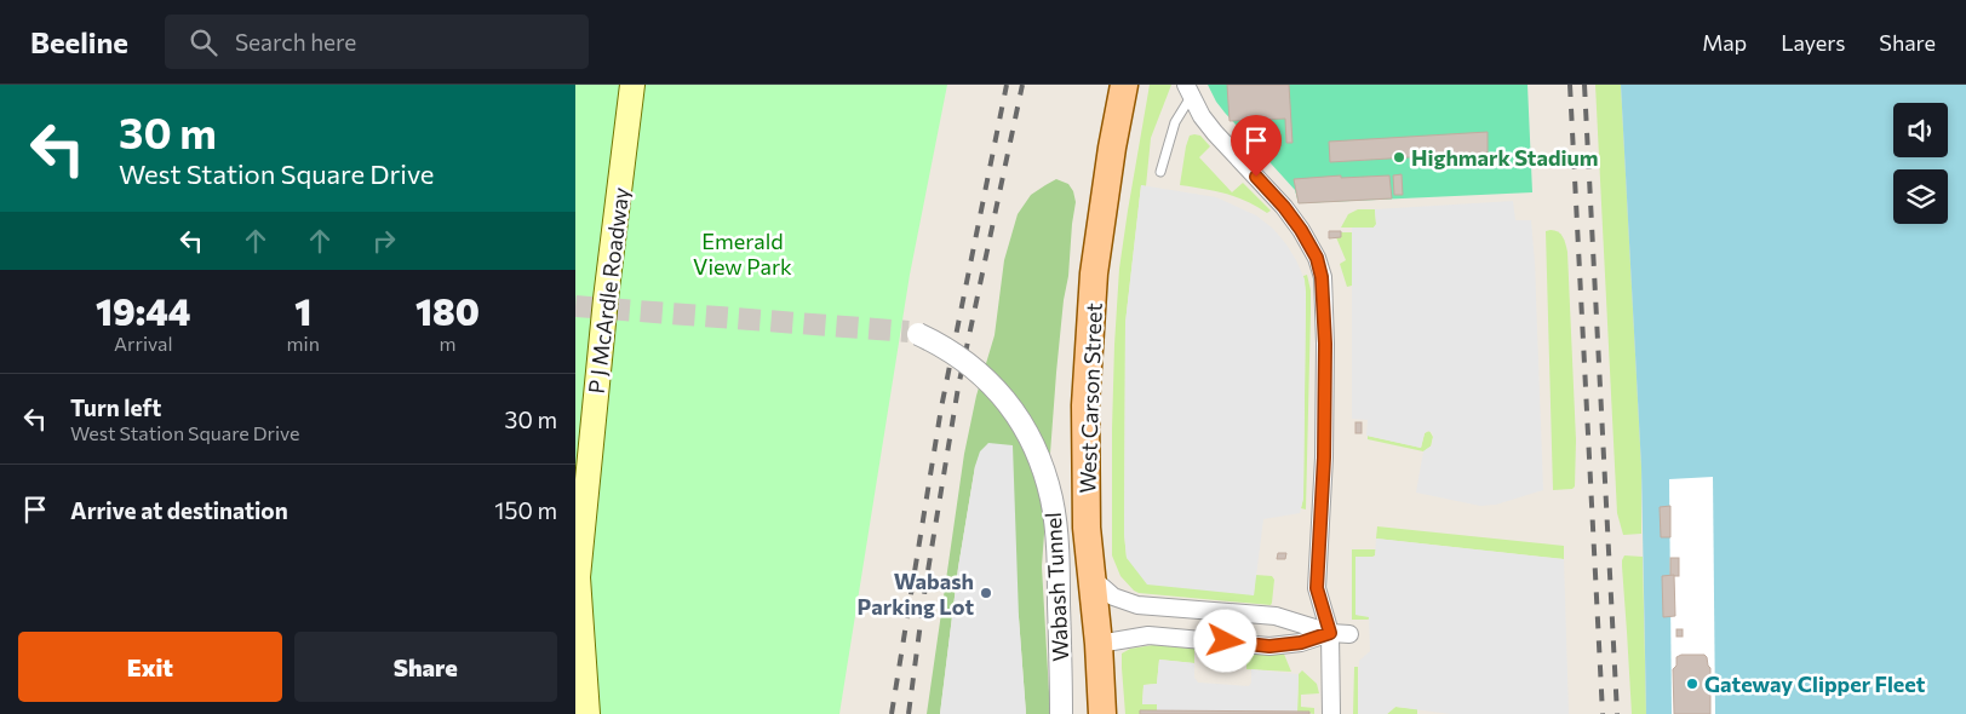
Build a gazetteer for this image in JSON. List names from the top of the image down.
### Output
{
  "streets": {
    "main road": ["P J McArdle Roadway", "West Carson Street"],
    "street": ["Wabash Tunnel"]
  },
  "parks": ["Emerald View Park"],
  "places": ["Highmark Stadium", "Wabash Parking Lot", "Gateway Clipper Fleet"],
  "page": {
    "header": "Beeline",
    "search": "Search here",
    "nav": ["Map", "Layers", "Share"],
    "turn": ["30 m", "West Station Square Drive"],
    "eta": [
      "19:44",
      "Arrival",
      "1",
      "min",
      "180",
      "m"
    ],
    "list": [
      {
        "name": "Turn left",
        "note": "West Station Square Drive",
        "value": "30 m"
      },
      {
        "name": "Arrive at destination",
        "value": "150 m"
      }
    ],
    "buttons": ["Exit", "Share"]
  }
}
